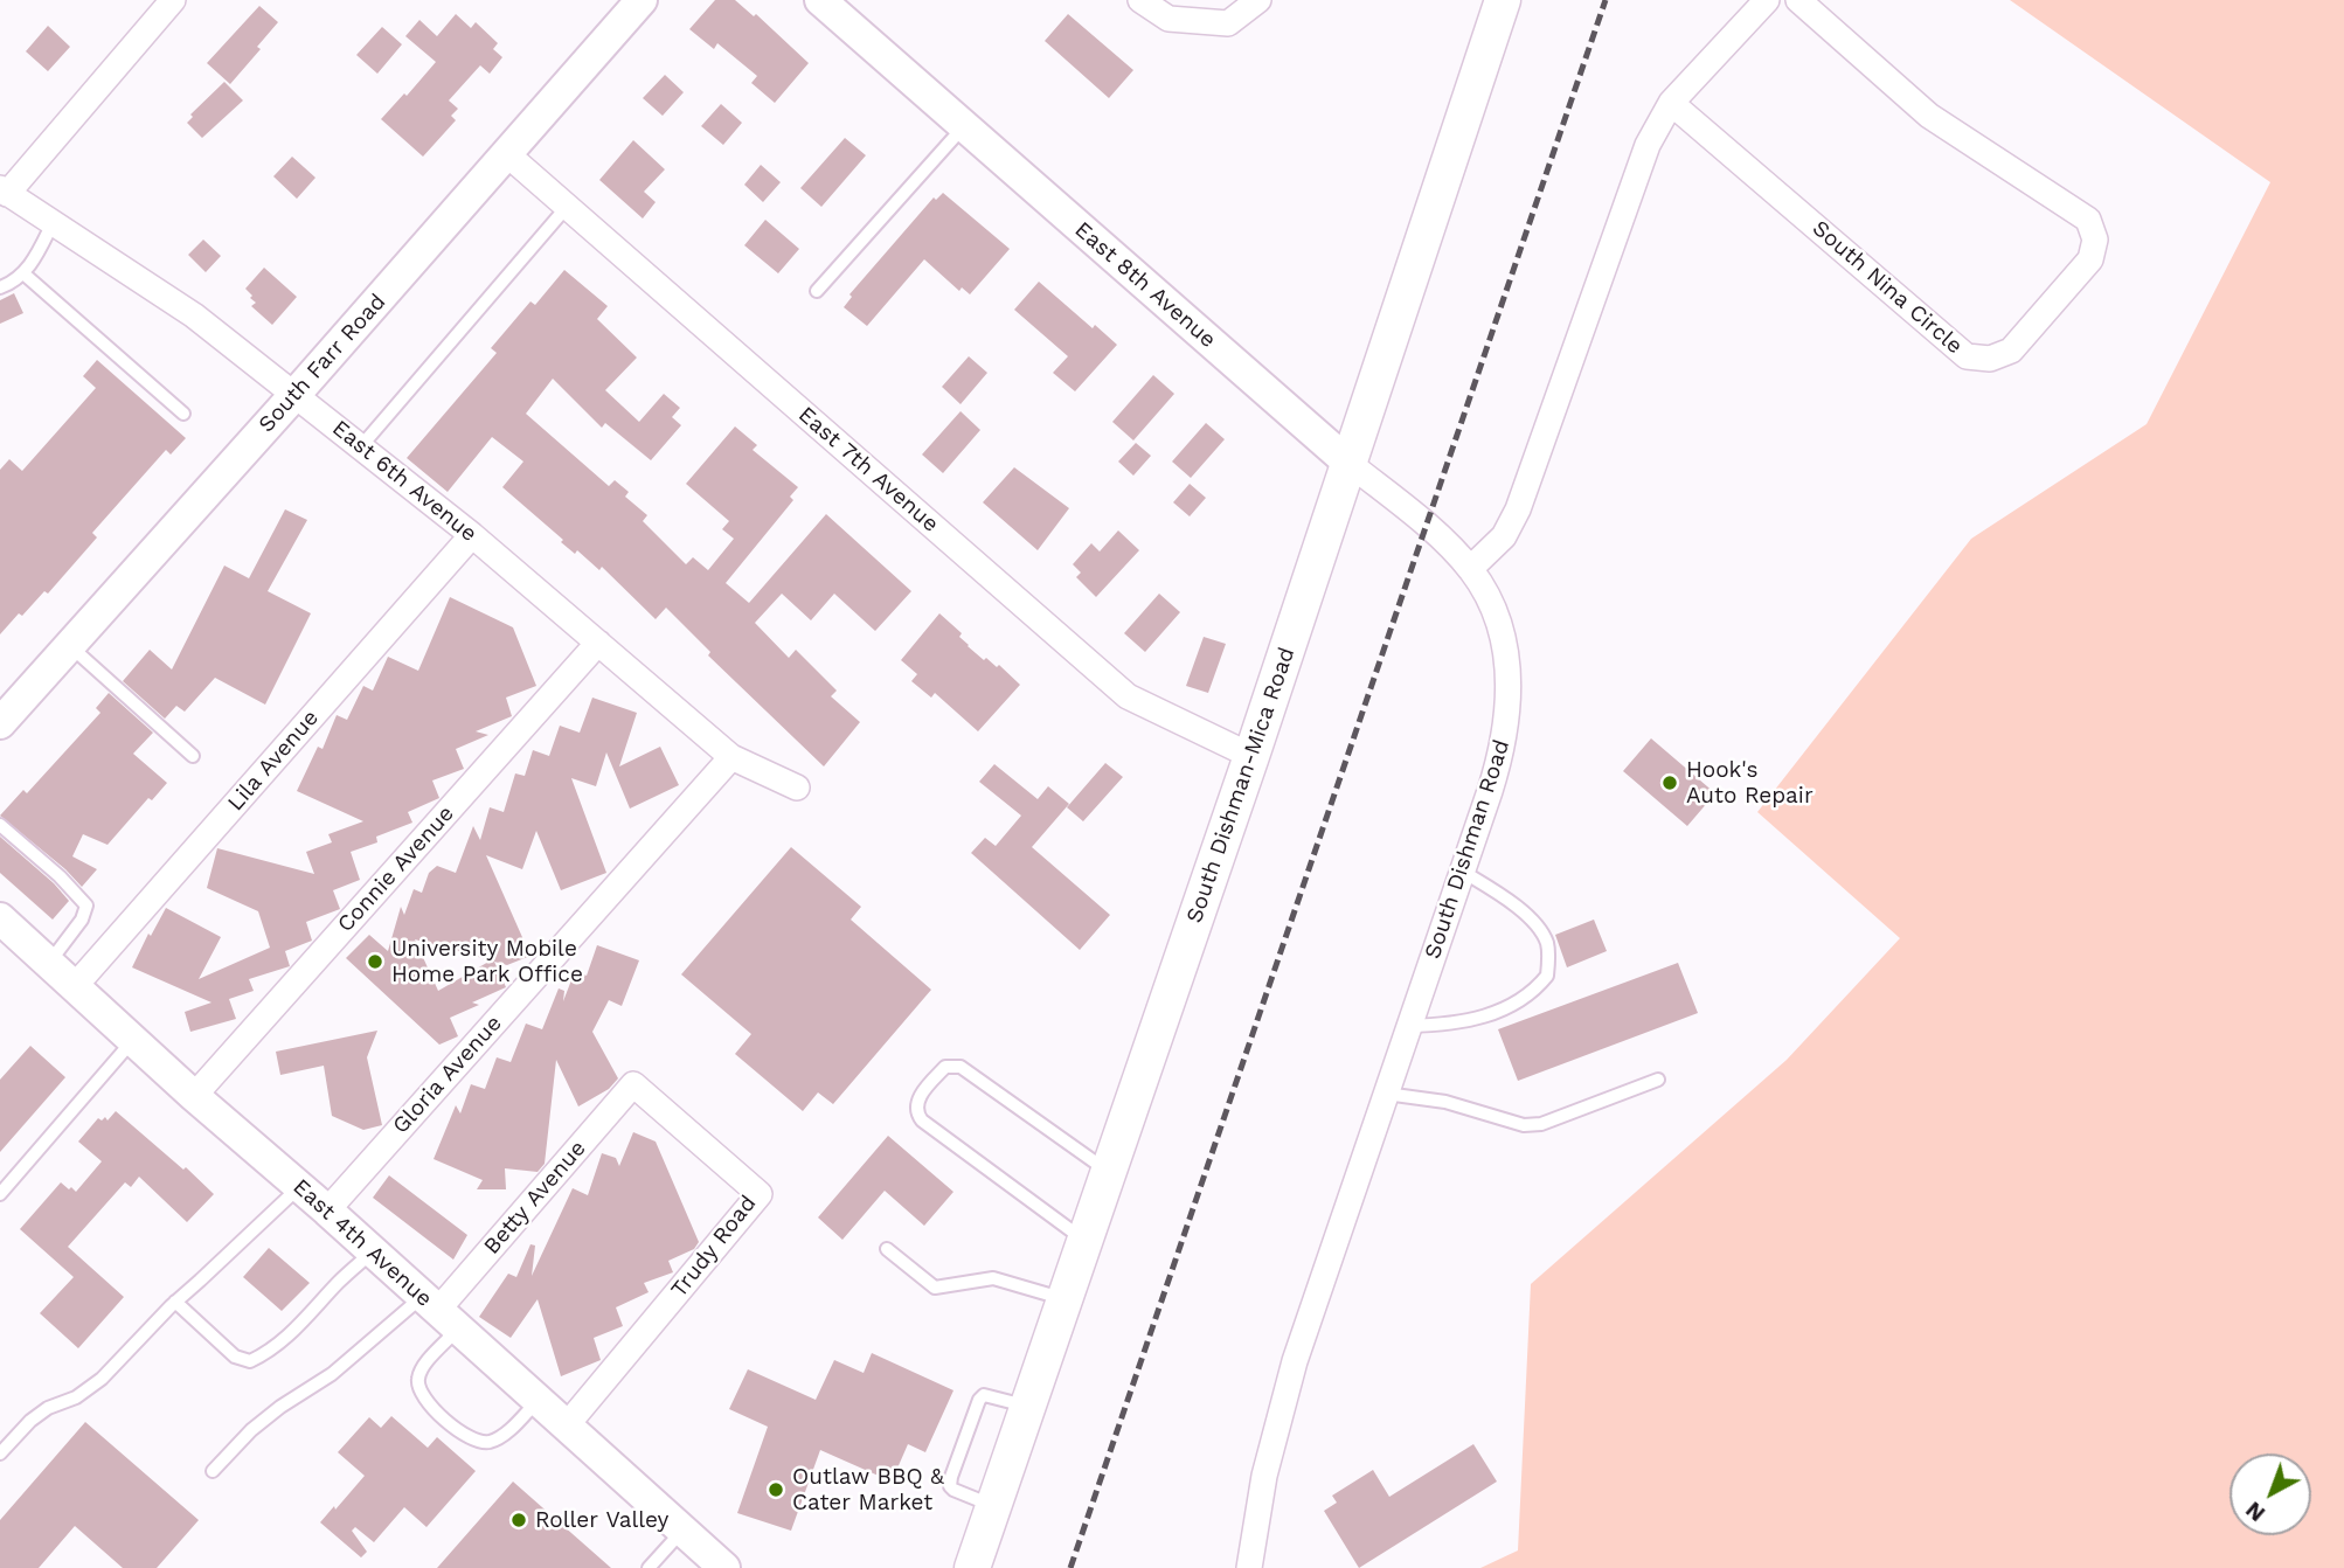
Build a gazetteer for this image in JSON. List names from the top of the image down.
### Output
{
  "streets": {
    "main road": ["South Dishman-Mica Road"],
    "street": [
      "East 8th Avenue",
      "South Nina Circle",
      "South Farr Road",
      "East 7th Avenue",
      "East 6th Avenue",
      "Lila Avenue",
      "South Dishman Road",
      "Connie Avenue",
      "Gloria Avenue",
      "Betty Avenue",
      "East 4th Avenue",
      "Trudy Road"
    ]
  },
  "crossings": [
    ["East 8th Avenue", "South Dishman-Mica Road"],
    ["East 8th Avenue", "South Dishman Road"],
    ["South Farr Road", "East 7th Avenue"],
    ["South Farr Road", "East 6th Avenue"],
    ["East 7th Avenue", "South Dishman-Mica Road"],
    ["East 6th Avenue", "Lila Avenue"],
    ["East 6th Avenue", "Connie Avenue"],
    ["East 6th Avenue", "Gloria Avenue"],
    ["Lila Avenue", "East 4th Avenue"],
    ["Connie Avenue", "East 4th Avenue"],
    ["Gloria Avenue", "East 4th Avenue"],
    ["Betty Avenue", "East 4th Avenue"],
    ["Betty Avenue", "Trudy Road"],
    ["East 4th Avenue", "Trudy Road"]
  ],
  "places": [
    "Hook's Auto Repair",
    "University Mobile Home Park Office",
    "Outlaw BBQ & Cater Market",
    "Roller Valley"
  ],
  "north": "bottom left"
}
